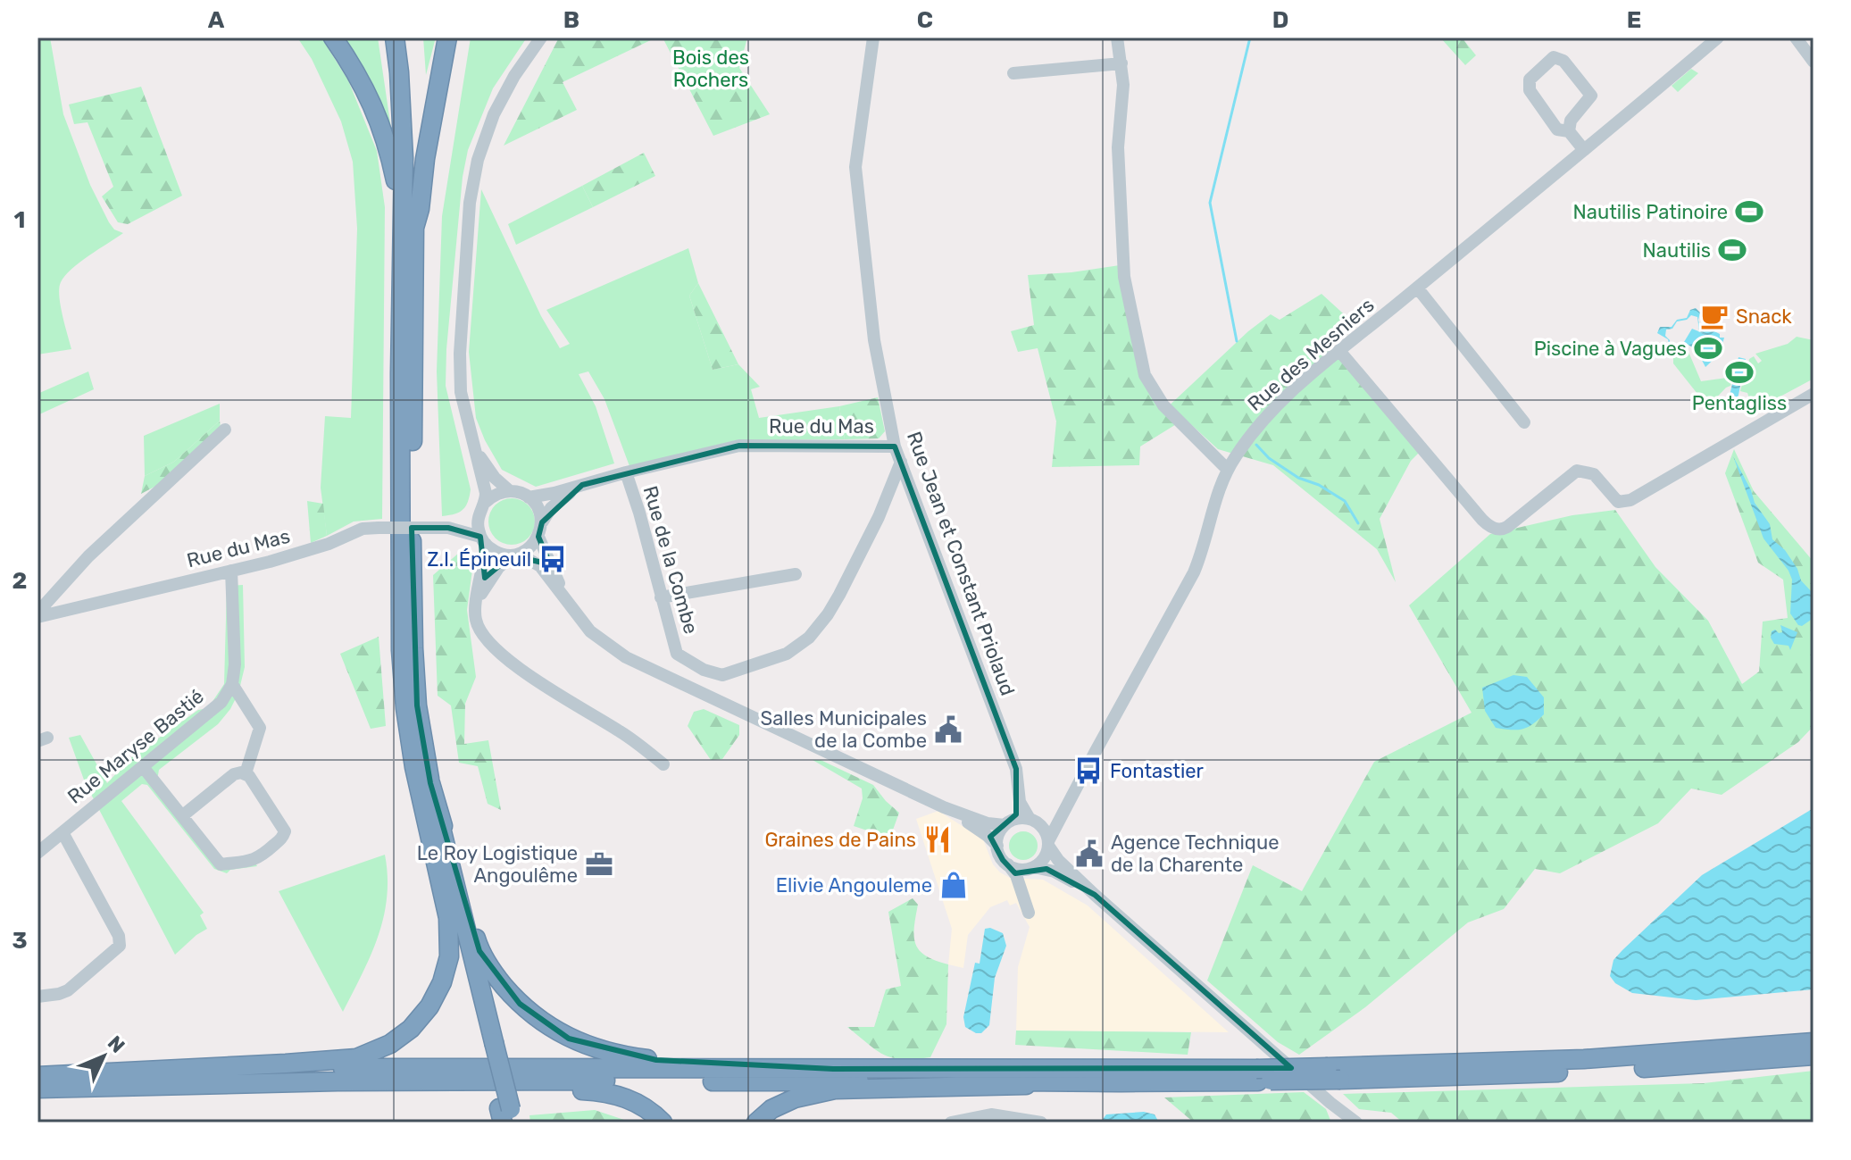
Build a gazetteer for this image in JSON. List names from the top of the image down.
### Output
{
  "streets": {
    "street": [
      "Rue des Mesniers",
      "Rue du Mas",
      "Rue de la Combe",
      "Rue Jean et Constant Priolaud",
      "Rue Maryse Bastié"
    ]
  },
  "crossings": [
    ["Rue des Mesniers", "Rue Jean et Constant Priolaud"],
    ["Rue du Mas", "Rue de la Combe"],
    ["Rue du Mas", "Rue Jean et Constant Priolaud"],
    ["Rue de la Combe", "Rue Jean et Constant Priolaud"]
  ],
  "parks": ["Bois des Rochers"],
  "places": {
    "sports": [
      "Nautilis Patinoire",
      "Nautilis",
      "Piscine à Vagues",
      "Pentagliss"
    ],
    "cafe": ["Snack"],
    "bus stop": ["Z.I. Épineuil", "Fontastier"],
    "public building": ["Salles Municipales de la Combe", "Agence Technique de la Charente"],
    "restaurant": ["Graines de Pains"],
    "office": ["Le Roy Logistique Angoulême"],
    "shop": ["Elivie Angouleme"]
  },
  "north": "top right",
  "grid": {
    "columns": [
      "A",
      "B",
      "C",
      "D",
      "E"
    ],
    "rows": ["1", "2", "3"]
  }
}
